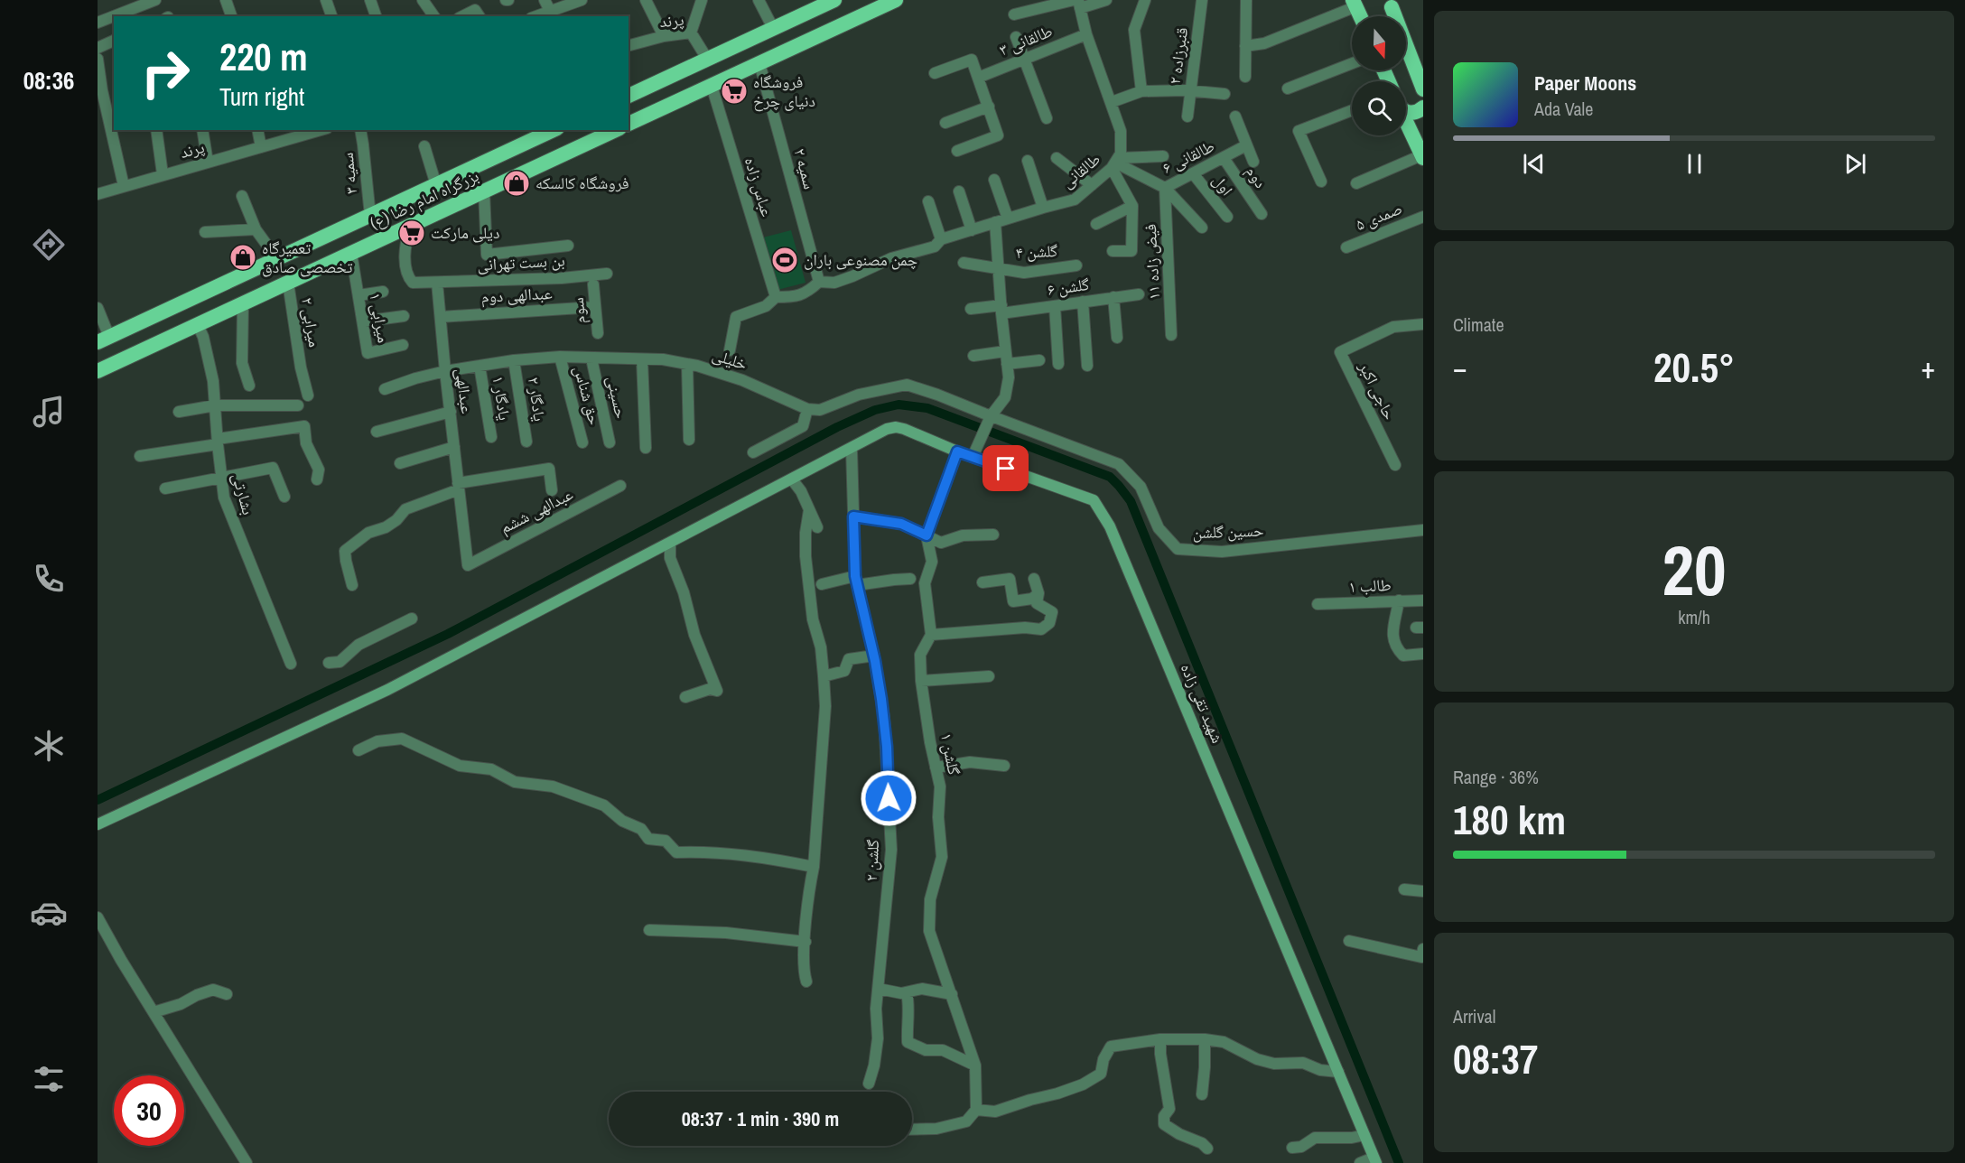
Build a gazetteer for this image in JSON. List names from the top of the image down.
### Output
{
  "streets": {
    "highway": ["بزرگراه امام رضا (ع)"],
    "main road": ["شهید تقی زاده"],
    "street": [
      "پرند",
      "طالقانی ۳",
      "قنبرزاده ۲",
      "طالقانی ۶",
      "سمیه ۲",
      "طالقانی",
      "سمیه ۳",
      "دوم",
      "اول",
      "عباس زاده",
      "صمدی ۵",
      "گلشن ۴",
      "فیض زاده ۱۱",
      "بن بست تهرانی",
      "گلشن ۶",
      "عبدالهی دوم",
      "سوم",
      "میرابی ۱",
      "میرابی ۲",
      "خلیلی",
      "عبدالهی",
      "حاجی اکبر",
      "حق شناس",
      "حسینی",
      "یادگار ۱",
      "یادگار ۲",
      "بشارتی",
      "عبدالهی ششم",
      "حسین گلشن",
      "طالب ۱",
      "گلشن ۱",
      "گلشن ۲"
    ]
  },
  "crossings": [
    ["طالقانی ۳", "طالقانی"],
    ["طالقانی ۶", "طالقانی"],
    ["طالقانی ۶", "دوم"],
    ["طالقانی ۶", "اول"],
    ["طالقانی ۶", "فیض زاده ۱۱"],
    ["سمیه ۲", "طالقانی"],
    ["سمیه ۳", "بزرگراه امام رضا (ع)"],
    ["بزرگراه امام رضا (ع)", "میرابی ۱"],
    ["بزرگراه امام رضا (ع)", "میرابی ۲"],
    ["بزرگراه امام رضا (ع)", "بشارتی"],
    ["بن بست تهرانی", "عبدالهی"],
    ["عبدالهی دوم", "سوم"],
    ["عبدالهی دوم", "عبدالهی"],
    ["خلیلی", "عبدالهی"],
    ["خلیلی", "حق شناس"],
    ["خلیلی", "حسینی"],
    ["خلیلی", "یادگار ۱"],
    ["خلیلی", "یادگار ۲"],
    ["عبدالهی", "عبدالهی ششم"],
    ["شهید تقی زاده", "گلشن ۲"]
  ],
  "places": {
    "supermarket": ["فروشگاه دنیای چرخ", "دیلی مارکت"],
    "shop": ["فروشگاه کالسکه", "تعمیرگاه تخصصی صادق"],
    "sports": ["چمن مصنوعی باران"]
  },
  "north": "bottom",
  "page": {
    "tabs": "08:36",
    "turn": ["220 m", "Turn right"],
    "song": ["Paper Moons", "Ada Vale"],
    "tile": [
      "Climate",
      ["20", "km/h"],
      ["Range · 36%", "180 km"],
      ["Arrival", "08:37"]
    ],
    "heat": ["−", "20.5°", "+"],
    "limit": "30",
    "trip": "08:37 · 1 min · 390 m"
  }
}
